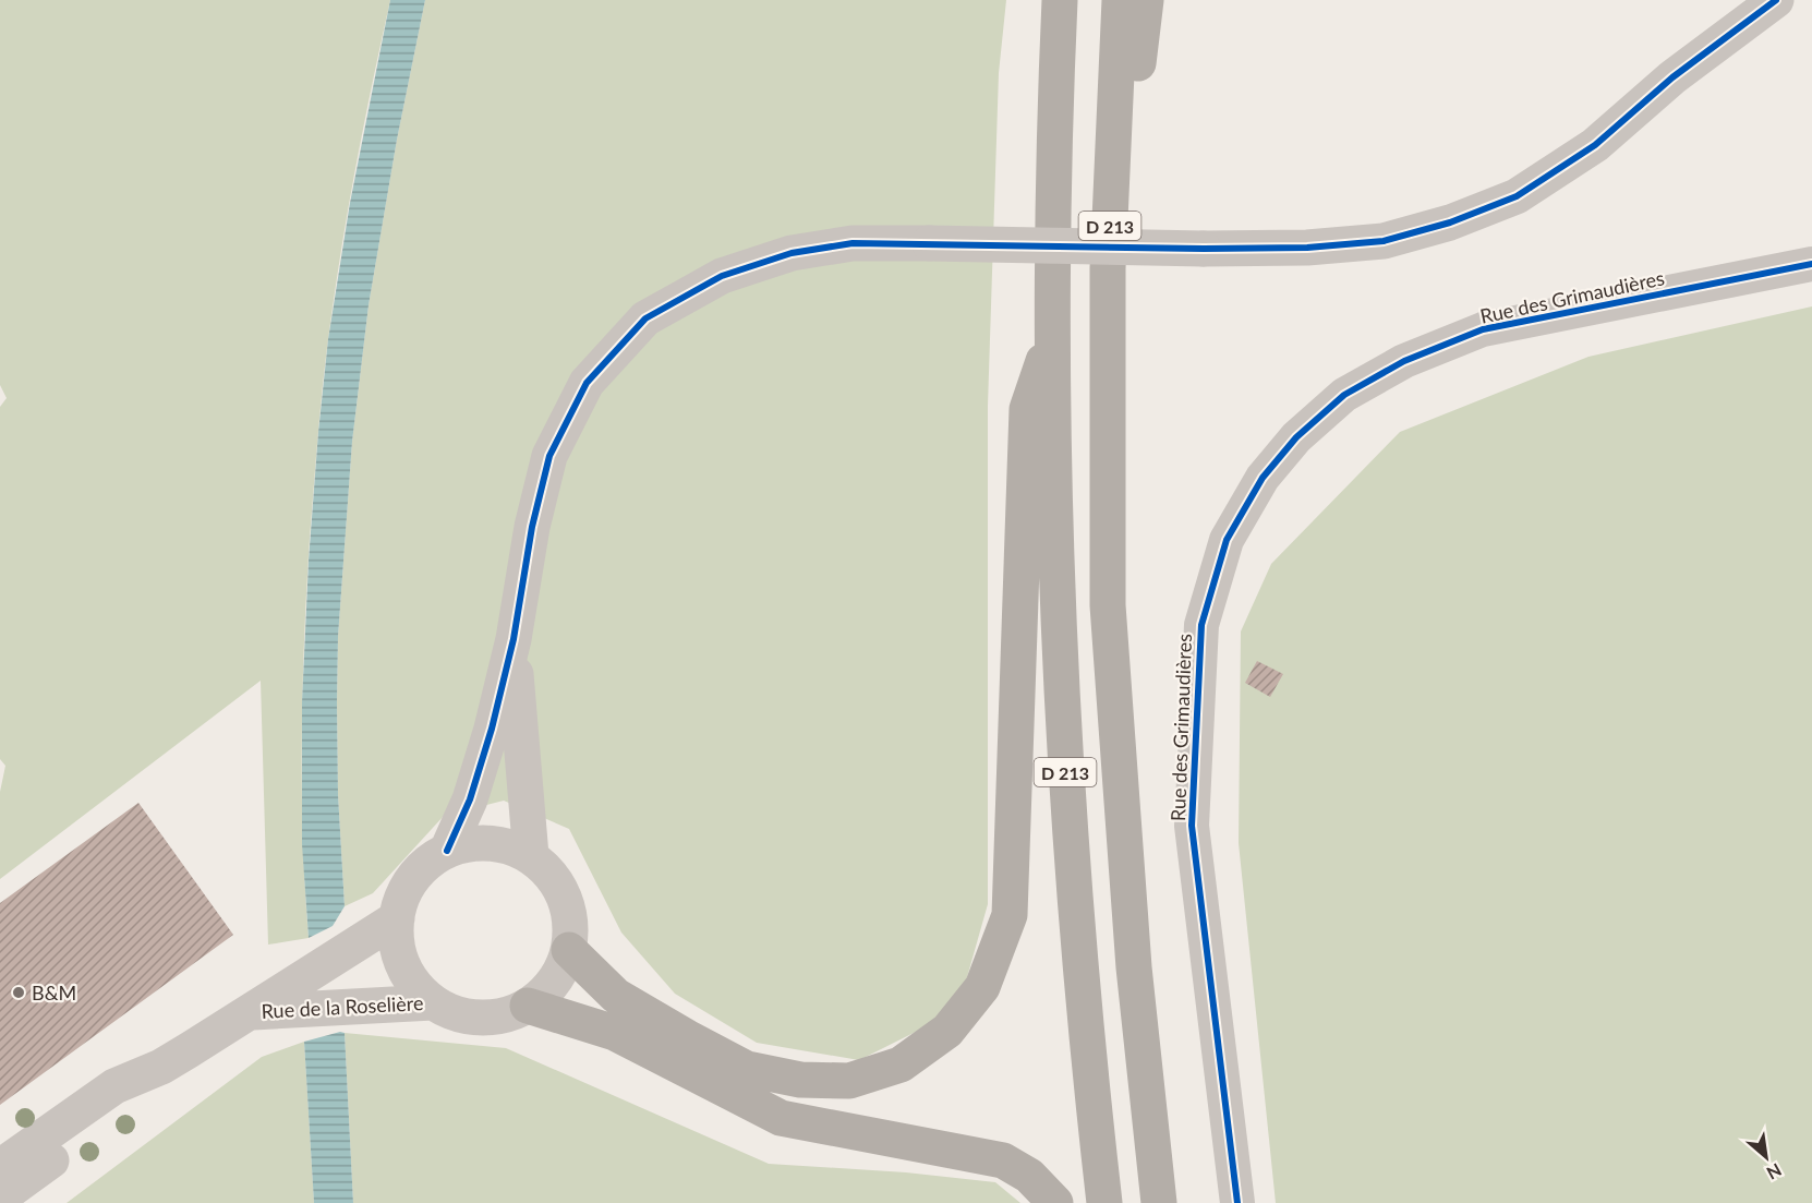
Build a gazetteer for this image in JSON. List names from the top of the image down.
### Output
{
  "streets": {
    "highway": ["D 213"],
    "street": ["Rue des Grimaudières", "Rue de la Roselière"]
  },
  "places": ["B&M"],
  "north": "bottom right"
}
